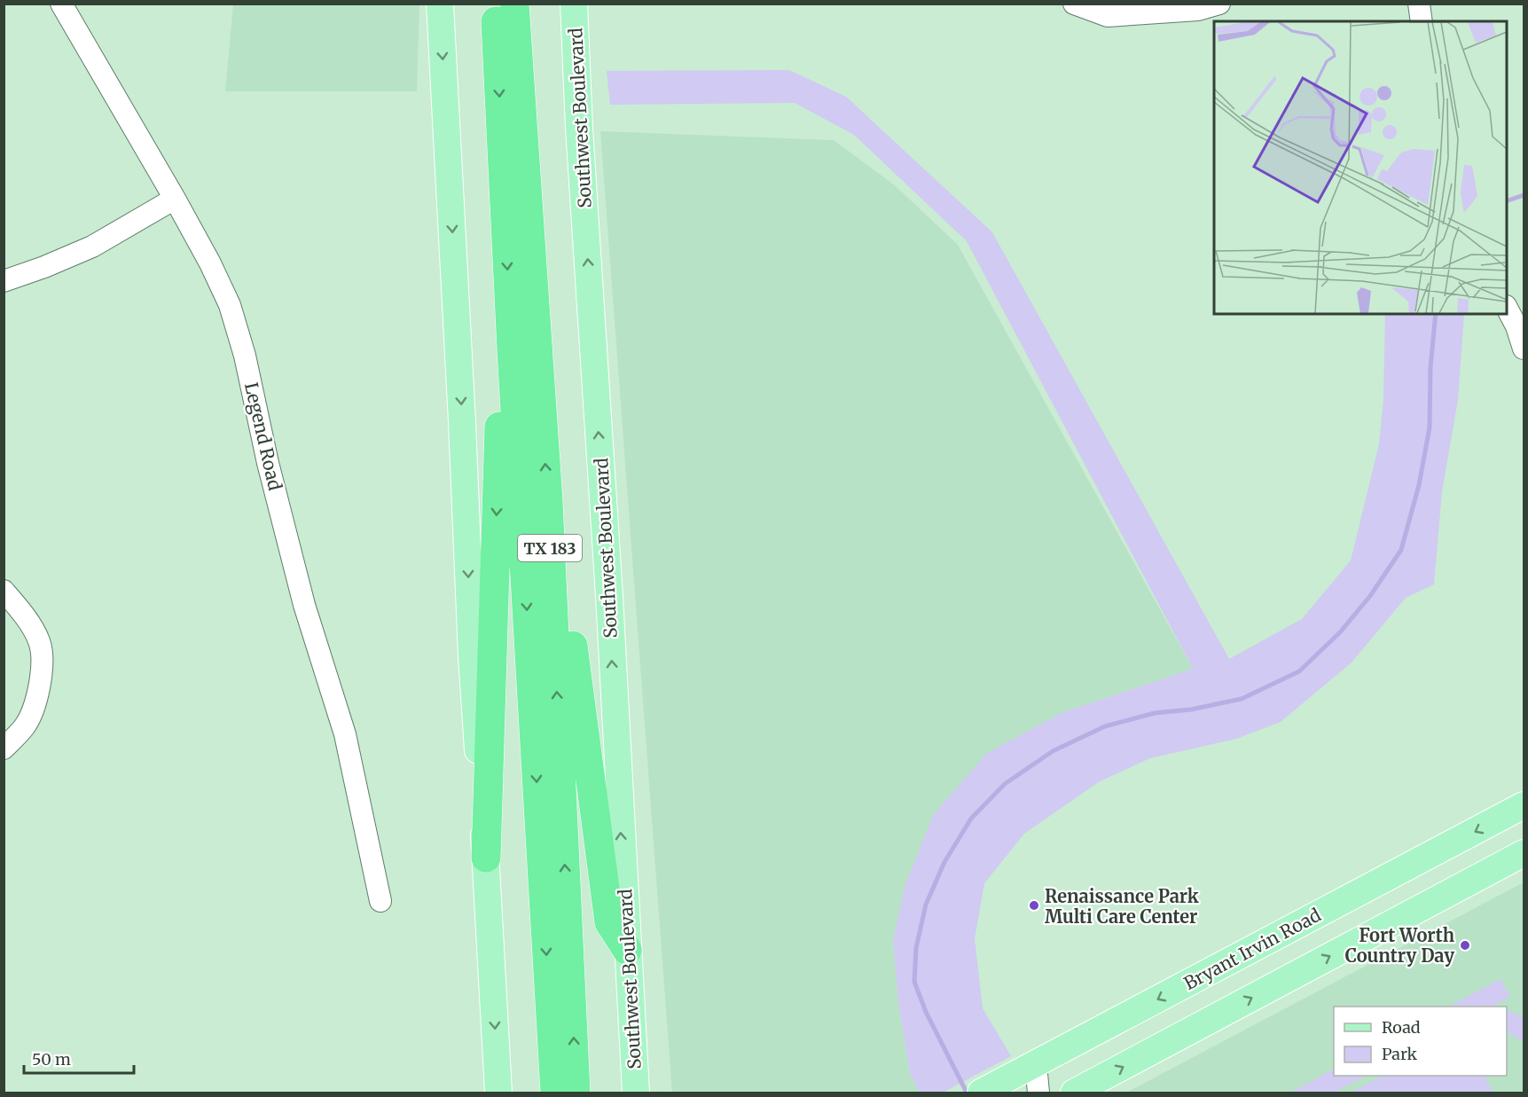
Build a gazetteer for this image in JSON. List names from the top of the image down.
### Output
{
  "streets": {
    "highway": ["TX 183"],
    "main road": ["Southwest Boulevard", "Bryant Irvin Road"],
    "street": ["Legend Road"]
  },
  "places": ["Renaissance Park Multi Care Center", "Fort Worth Country Day"],
  "legend": ["Road", "Park"],
  "scale_bar": "50 m"
}
